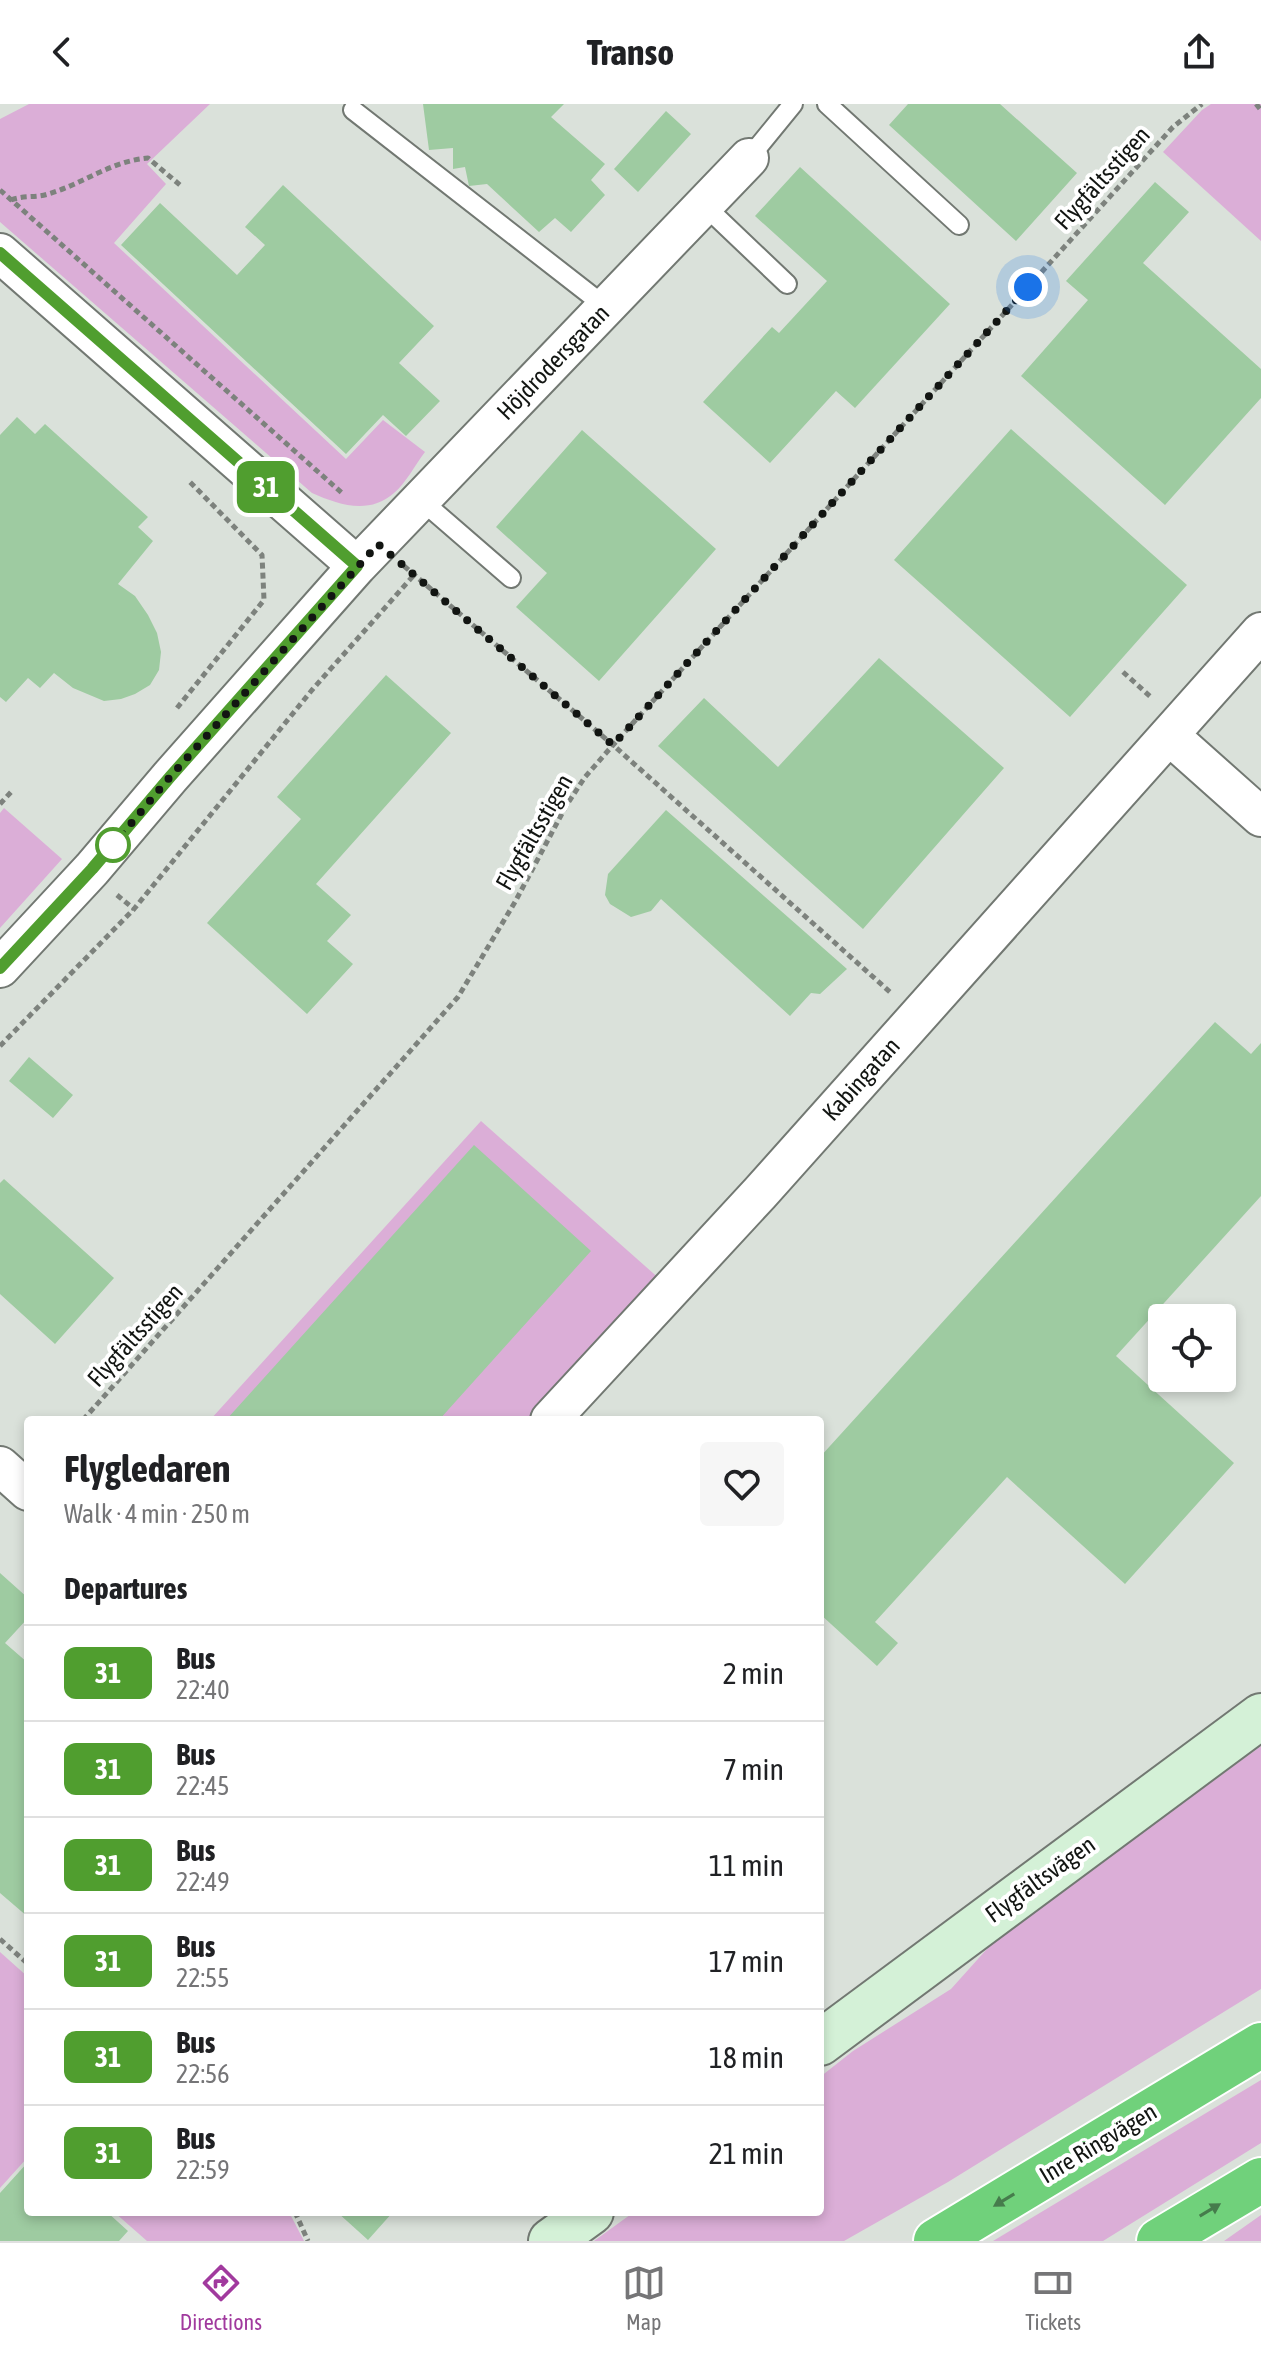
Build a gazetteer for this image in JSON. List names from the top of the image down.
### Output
{
  "streets": {
    "highway": ["Inre Ringvägen"],
    "street": ["Höjdrodersgatan", "Kabingatan", "Flygfältsvägen"],
    "path": ["Flygfältsstigen"]
  },
  "one_way": ["Inre Ringvägen"],
  "lines": ["bus line 31"],
  "page": {
    "header": "Transo",
    "on_map": "31",
    "heading": [
      ["Flygledaren", "Walk · 4 min · 250 m"],
      "Departures"
    ],
    "list": [
      {
        "mark": "31",
        "name": "Bus",
        "note": "22:40",
        "value": "2 min"
      },
      {
        "mark": "31",
        "name": "Bus",
        "note": "22:45",
        "value": "7 min"
      },
      {
        "mark": "31",
        "name": "Bus",
        "note": "22:49",
        "value": "11 min"
      },
      {
        "mark": "31",
        "name": "Bus",
        "note": "22:55",
        "value": "17 min"
      },
      {
        "mark": "31",
        "name": "Bus",
        "note": "22:56",
        "value": "18 min"
      },
      {
        "mark": "31",
        "name": "Bus",
        "note": "22:59",
        "value": "21 min"
      }
    ],
    "tabs": ["Directions", "Map", "Tickets"]
  }
}
